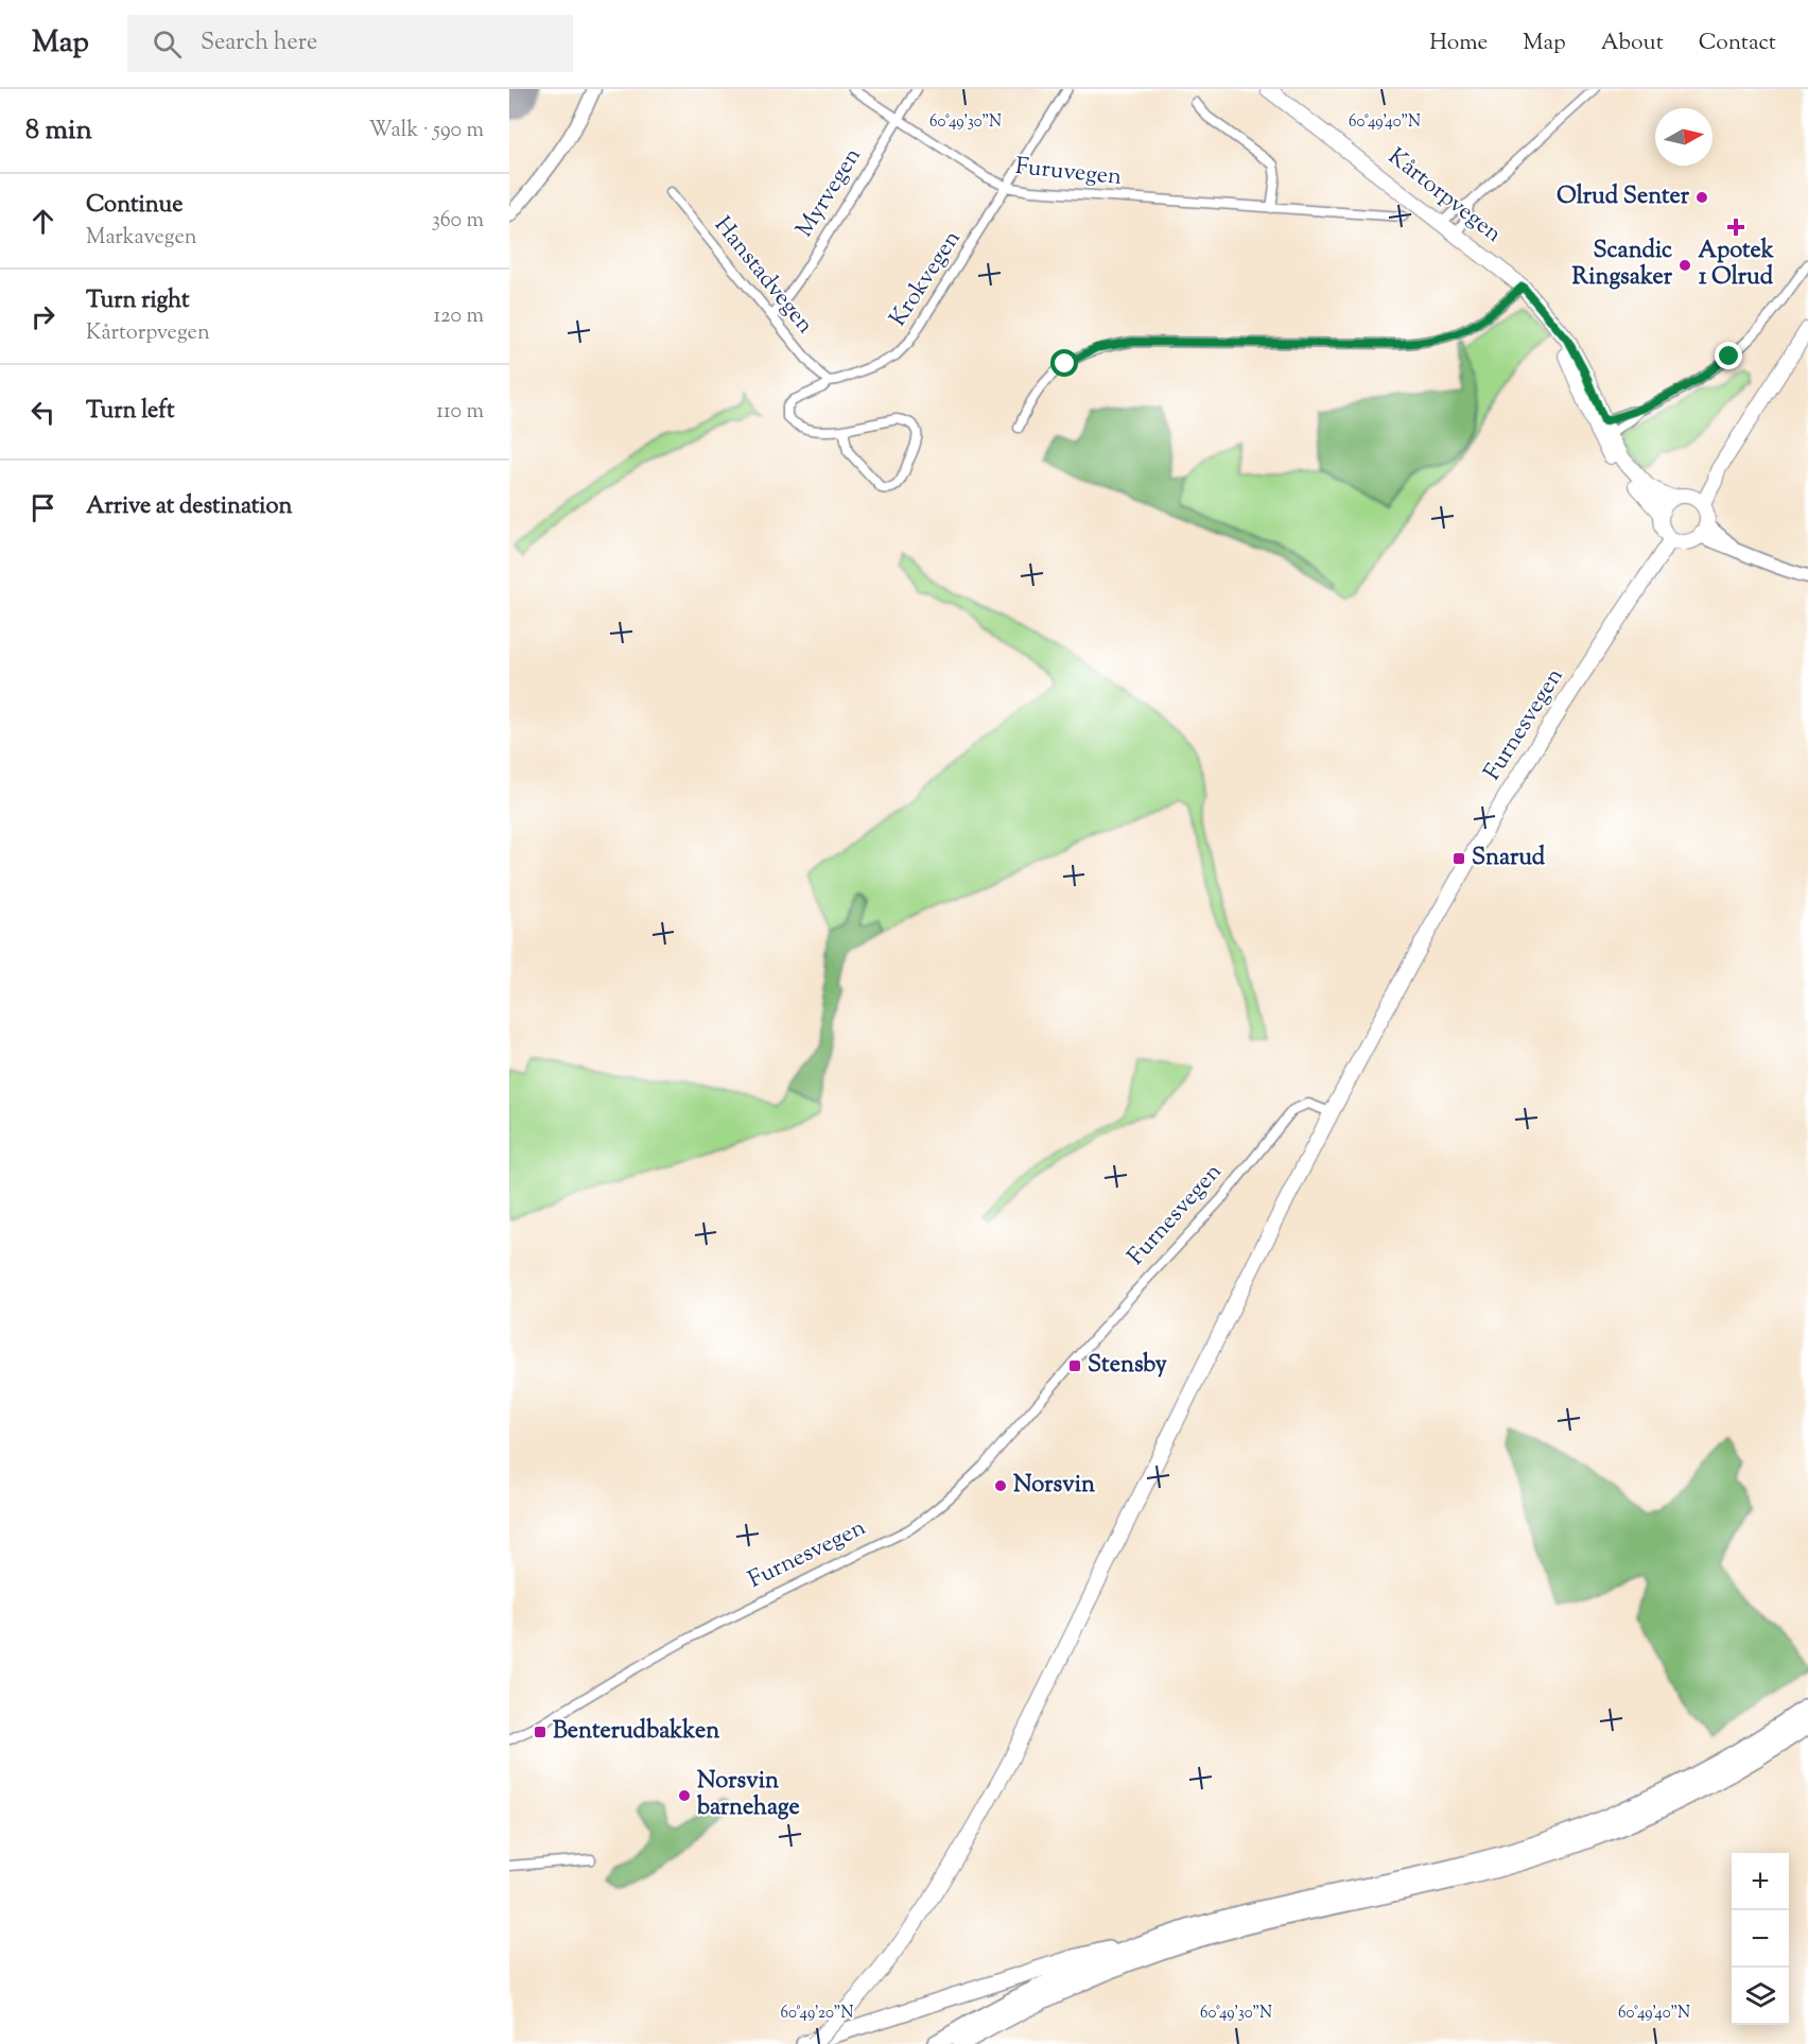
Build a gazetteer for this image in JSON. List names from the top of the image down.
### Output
{
  "streets": {
    "main road": ["Kårtorpvegen", "Furnesvegen"],
    "street": [
      "Furuvegen",
      "Myrvegen",
      "Hanstadvegen",
      "Krokvegen"
    ]
  },
  "crossings": [
    ["Furuvegen", "Myrvegen"],
    ["Furuvegen", "Krokvegen"],
    ["Myrvegen", "Hanstadvegen"],
    ["Kårtorpvegen", "Furnesvegen"],
    ["Hanstadvegen", "Krokvegen"]
  ],
  "places": {
    "other": [
      "Olrud Senter",
      "Scandic Ringsaker",
      "Norsvin",
      "Norsvin barnehage"
    ],
    "health": ["Apotek 1 Olrud"],
    "transit": ["Snarud", "Stensby", "Benterudbakken"]
  },
  "north": "right",
  "page": {
    "header": "Map",
    "search": "Search here",
    "nav": [
      "Home",
      "Map",
      "About",
      "Contact"
    ],
    "heading": ["8 min", "Walk · 590 m"],
    "list": [
      ["Continue", "Markavegen", "360 m"],
      ["Turn right", "Kårtorpvegen", "120 m"],
      ["Turn left", "110 m"],
      "Arrive at destination"
    ],
    "map_buttons": ["+", "−"]
  },
  "coordinates": ["60°49'30\"N", "60°49'40\"N", "60°49'20\"N"]
}
